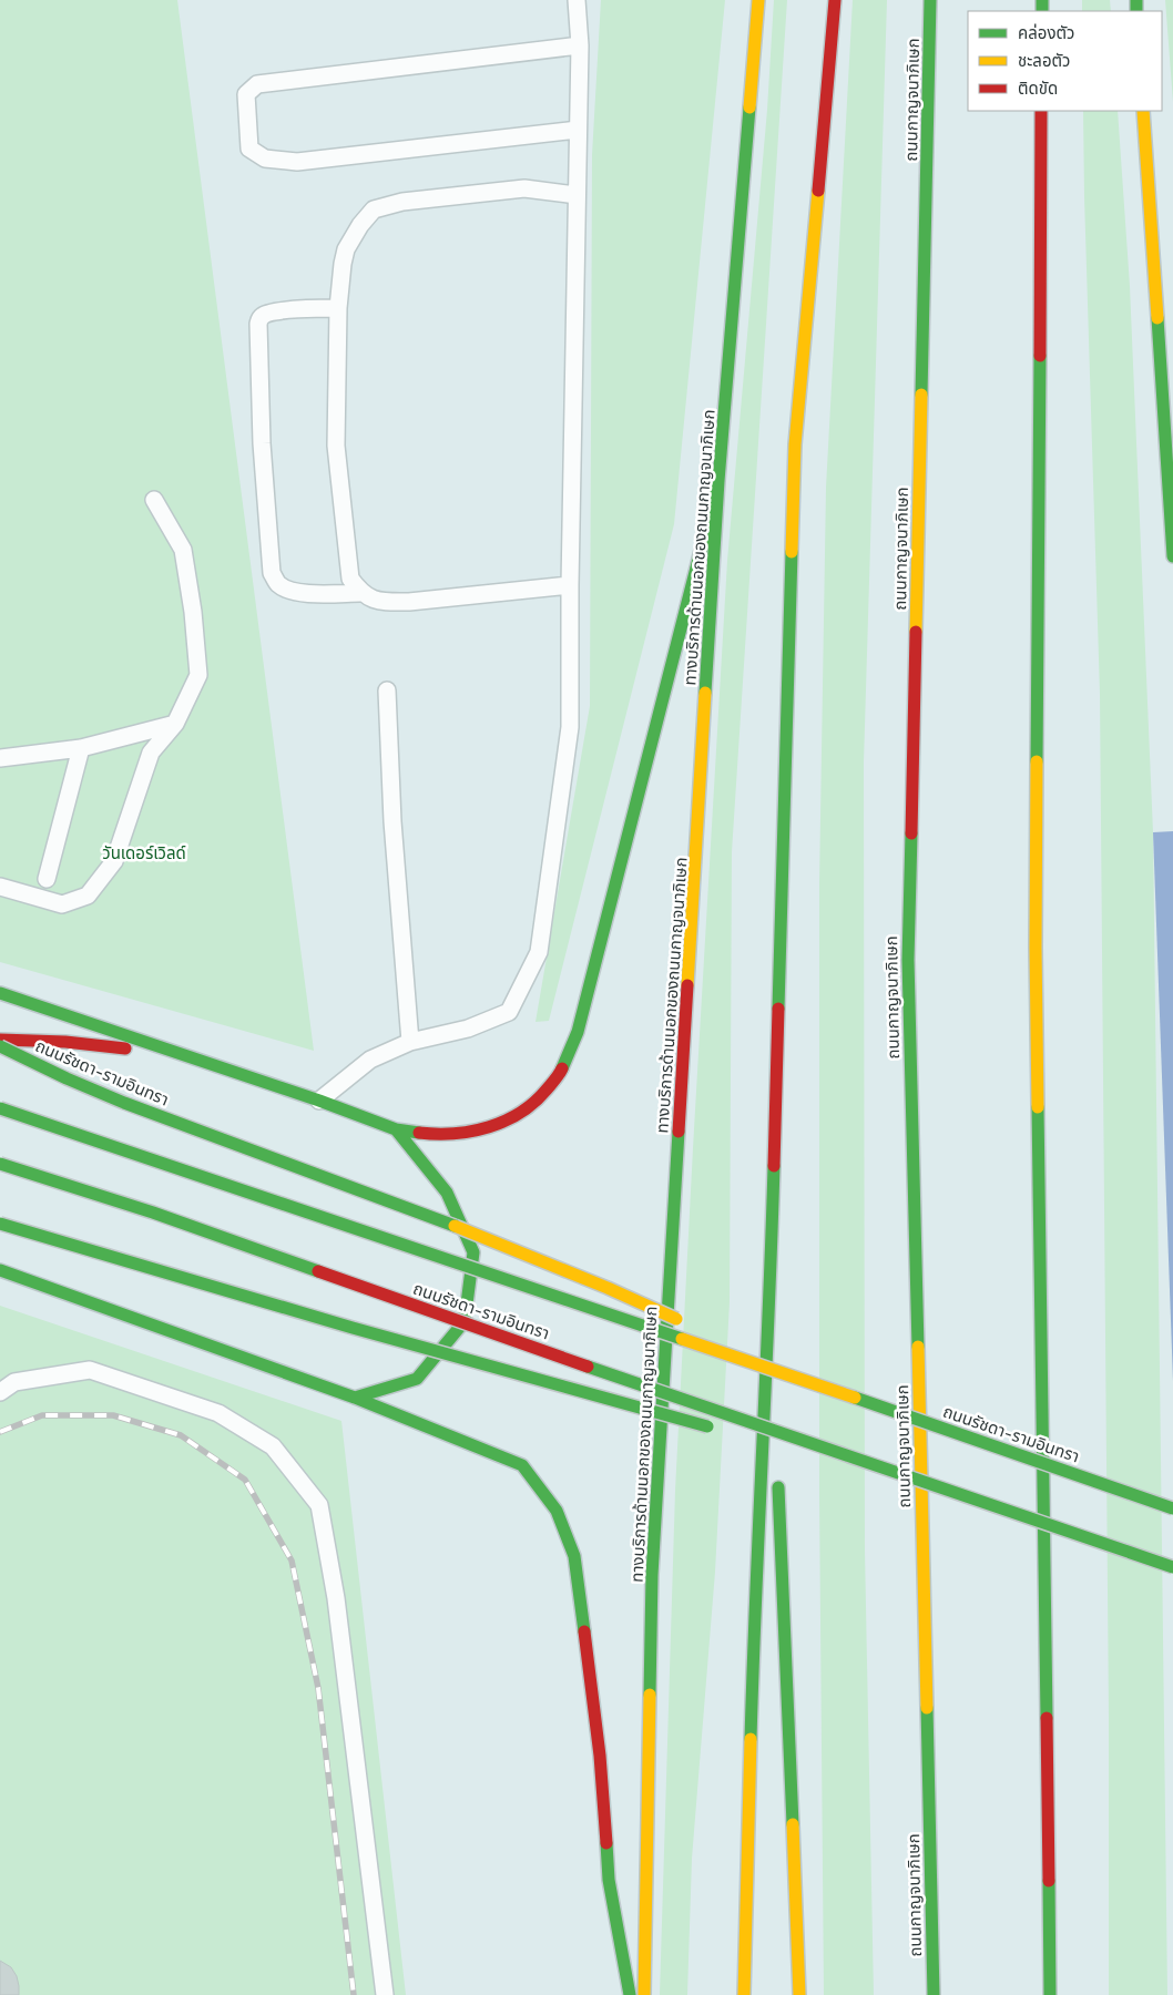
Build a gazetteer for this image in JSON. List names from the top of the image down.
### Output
{
  "streets": {
    "main road": ["ถนนกาญจนาภิเษก", "ทางบริการด้านนอกของถนนกาญจนาภิเษก", "ถนนรัชดา-รามอินทรา"]
  },
  "parks": ["วันเดอร์เวิลด์"],
  "legend": ["คล่องตัว", "ชะลอตัว", "ติดขัด"]
}
